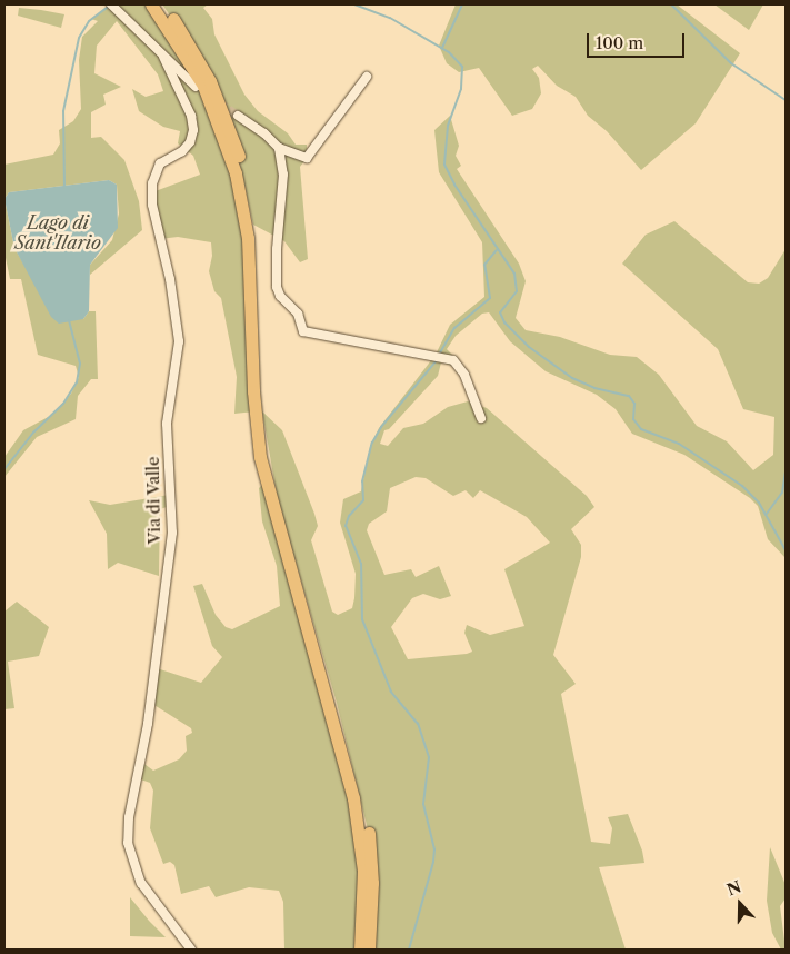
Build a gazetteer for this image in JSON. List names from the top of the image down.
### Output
{
  "streets": {
    "street": ["Via di Valle"]
  },
  "water": ["Lago di Sant'Ilario"],
  "scale_bar": "100 m",
  "north": "top"
}
